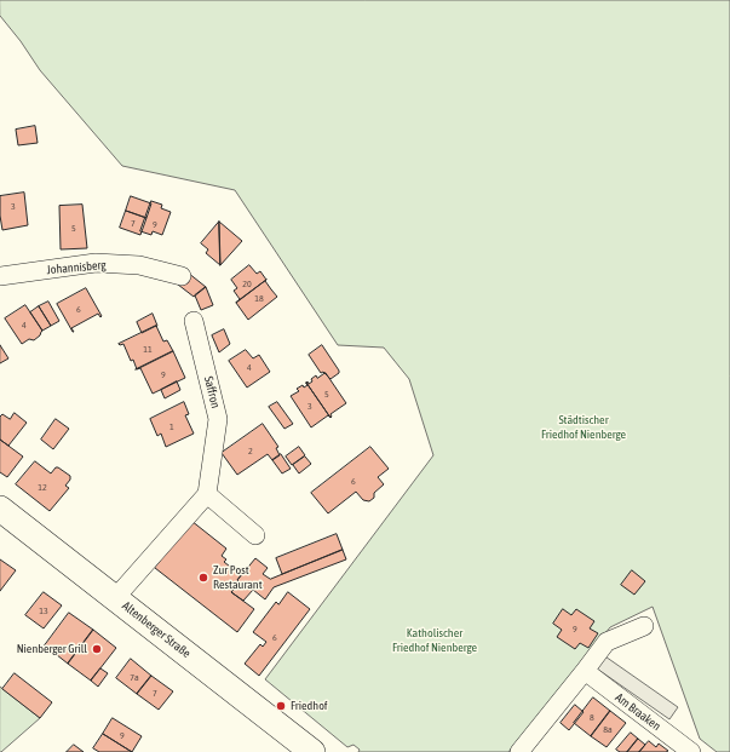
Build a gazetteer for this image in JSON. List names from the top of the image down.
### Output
{
  "streets": {
    "main road": ["Altenberger Straße"],
    "street": ["Johannisberg", "Saffron", "Am Braaken"]
  },
  "parks": ["Städtischer Friedhof Nienberge", "Katholischer Friedhof Nienberge"],
  "places": ["Zur Post Restaurant", "Nienberger Grill", "Friedhof"],
  "house_numbers": [
    "3",
    "7",
    "9",
    "5",
    "20",
    "18",
    "6",
    "4",
    "11",
    "4",
    "9",
    "5",
    "3",
    "1",
    "2",
    "6",
    "12",
    "13",
    "9",
    "6",
    "7a",
    "7",
    "8",
    "8a",
    "9"
  ]
}
